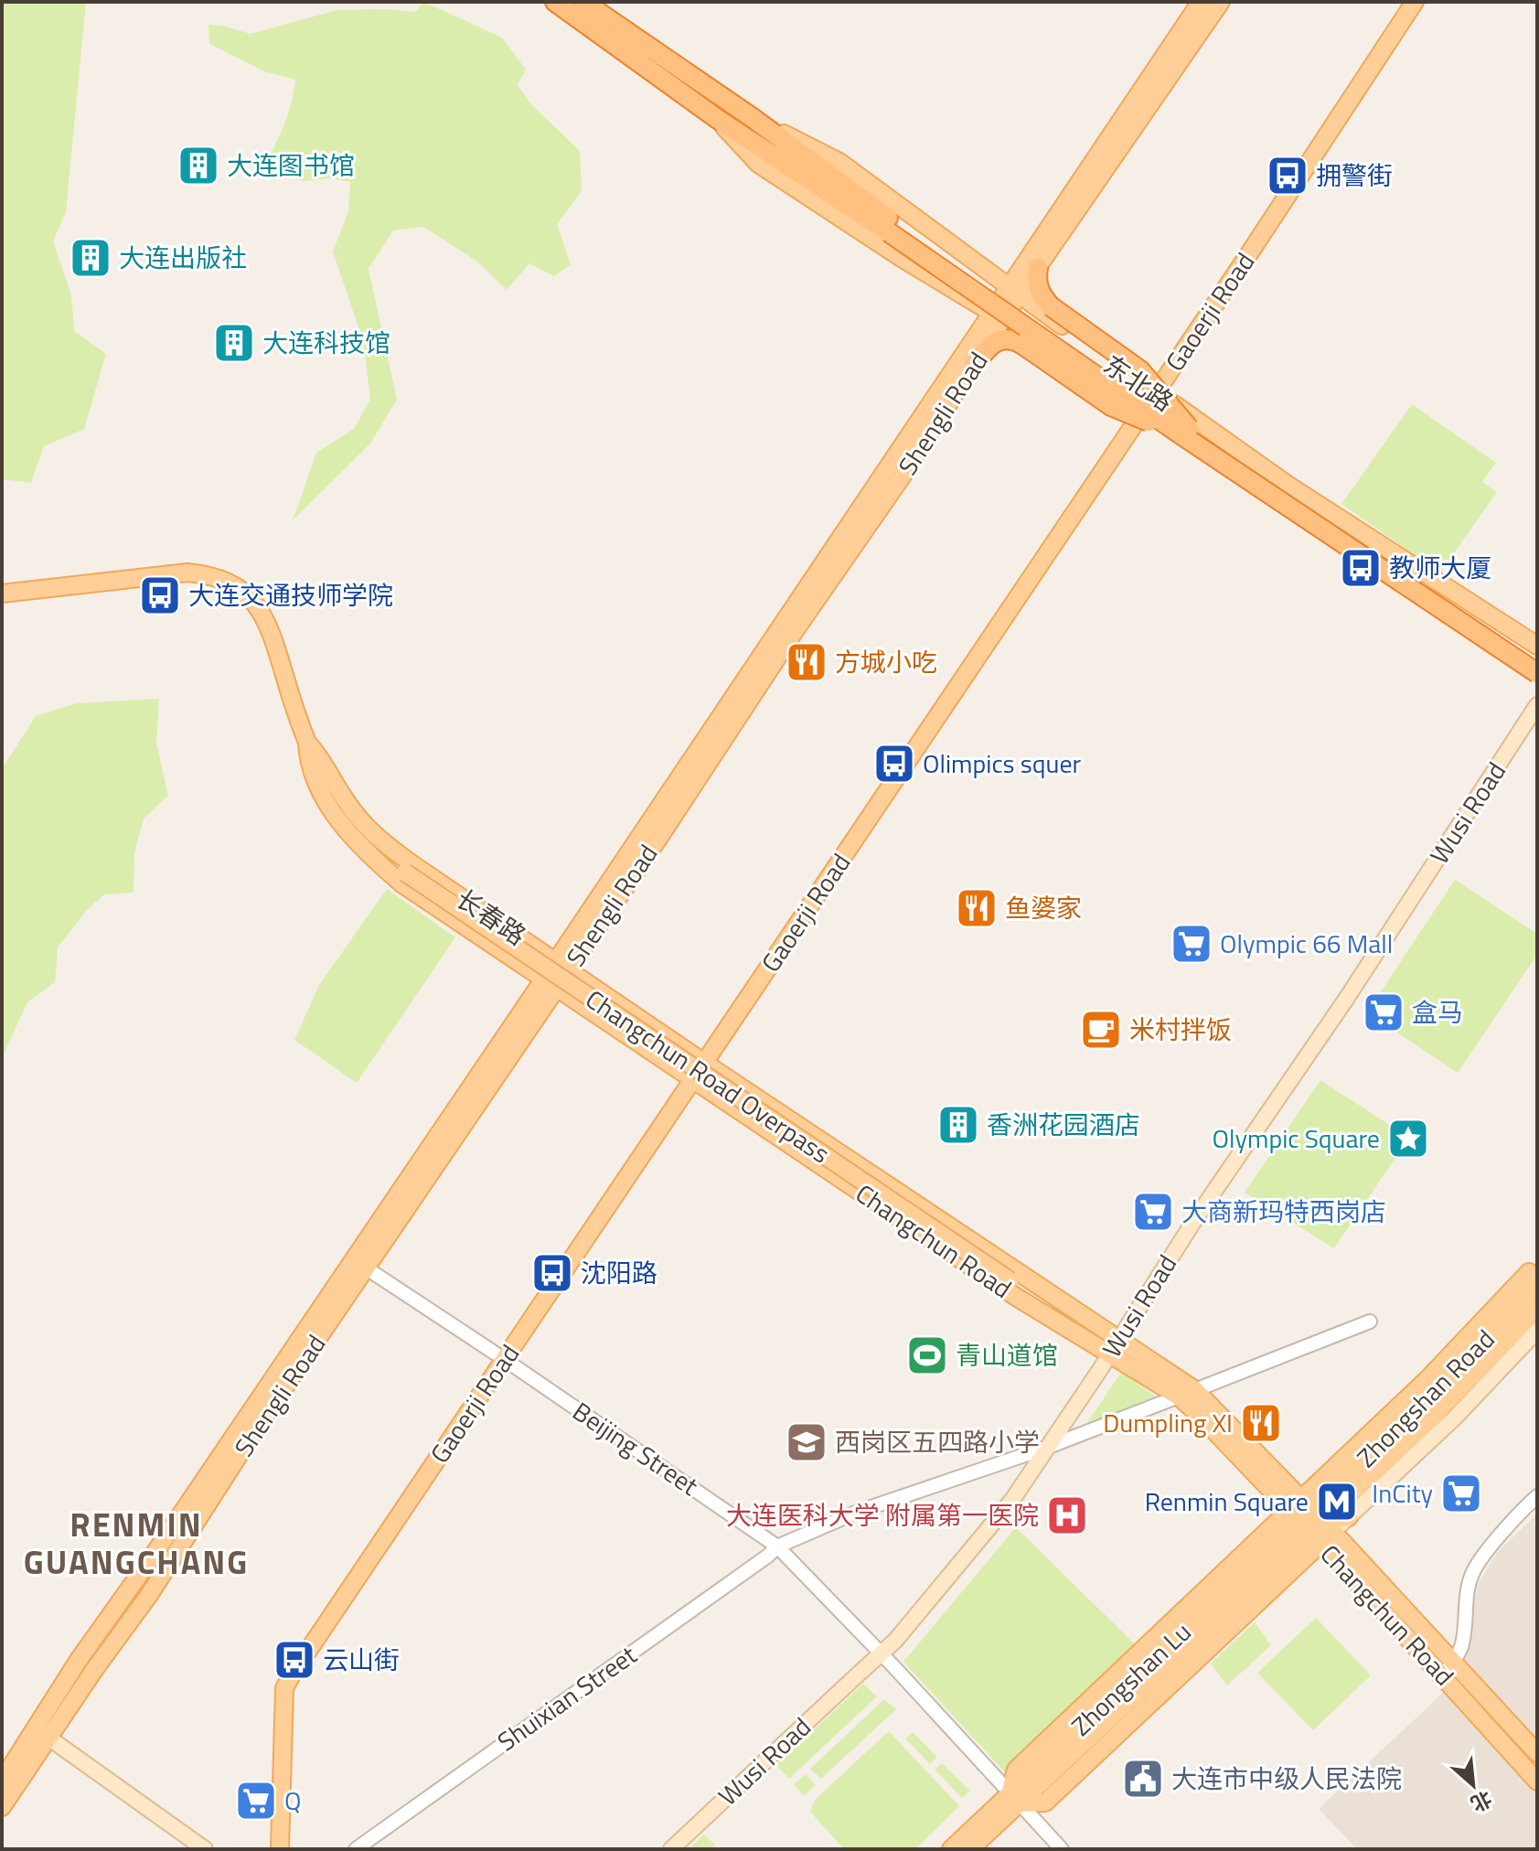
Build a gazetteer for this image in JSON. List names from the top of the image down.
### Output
{
  "streets": {
    "highway": ["东北路"],
    "main road": [
      "Gaoerji Road",
      "Shengli Road",
      "Wusi Road",
      "长春路",
      "Changchun Road Overpass",
      "Changchun Road",
      "Zhongshan Road",
      "Zhongshan Lu"
    ],
    "street": ["Beijing Street", "Shuixian Street"]
  },
  "crossings": [
    ["Gaoerji Road", "东北路"],
    ["Gaoerji Road", "长春路"],
    ["Gaoerji Road", "Changchun Road"],
    ["Gaoerji Road", "Beijing Street"],
    ["东北路", "Shengli Road"],
    ["Shengli Road", "长春路"],
    ["Shengli Road", "Changchun Road"],
    ["Shengli Road", "Beijing Street"],
    ["Wusi Road", "Changchun Road"],
    ["Wusi Road", "Beijing Street"],
    ["Wusi Road", "Shuixian Street"],
    ["长春路", "Changchun Road"],
    ["Changchun Road Overpass", "Changchun Road"],
    ["Changchun Road", "Zhongshan Road"],
    ["Changchun Road", "Zhongshan Lu"],
    ["Changchun Road", "Shuixian Street"],
    ["Zhongshan Road", "Zhongshan Lu"],
    ["Beijing Street", "Zhongshan Lu"],
    ["Beijing Street", "Shuixian Street"]
  ],
  "districts": ["RENMIN GUANGCHANG"],
  "places": {
    "building": [
      "大连图书馆",
      "大连出版社",
      "大连科技馆",
      "香洲花园酒店"
    ],
    "bus stop": [
      "拥警街",
      "教师大厦",
      "大连交通技师学院",
      "Olimpics squer",
      "沈阳路",
      "云山街"
    ],
    "restaurant": ["方城小吃", "鱼婆家", "Dumpling XI"],
    "supermarket": [
      "Olympic 66 Mall",
      "盒马",
      "大商新玛特西岗店",
      "InCity",
      "Q"
    ],
    "cafe": ["米村拌饭"],
    "place": ["Olympic Square"],
    "sports": ["青山道馆"],
    "school or university": ["西岗区五四路小学"],
    "metro station": ["Renmin Square"],
    "hospital": ["大连医科大学 附属第一医院"],
    "public building": ["大连市中级人民法院"]
  },
  "north": "bottom right"
}
